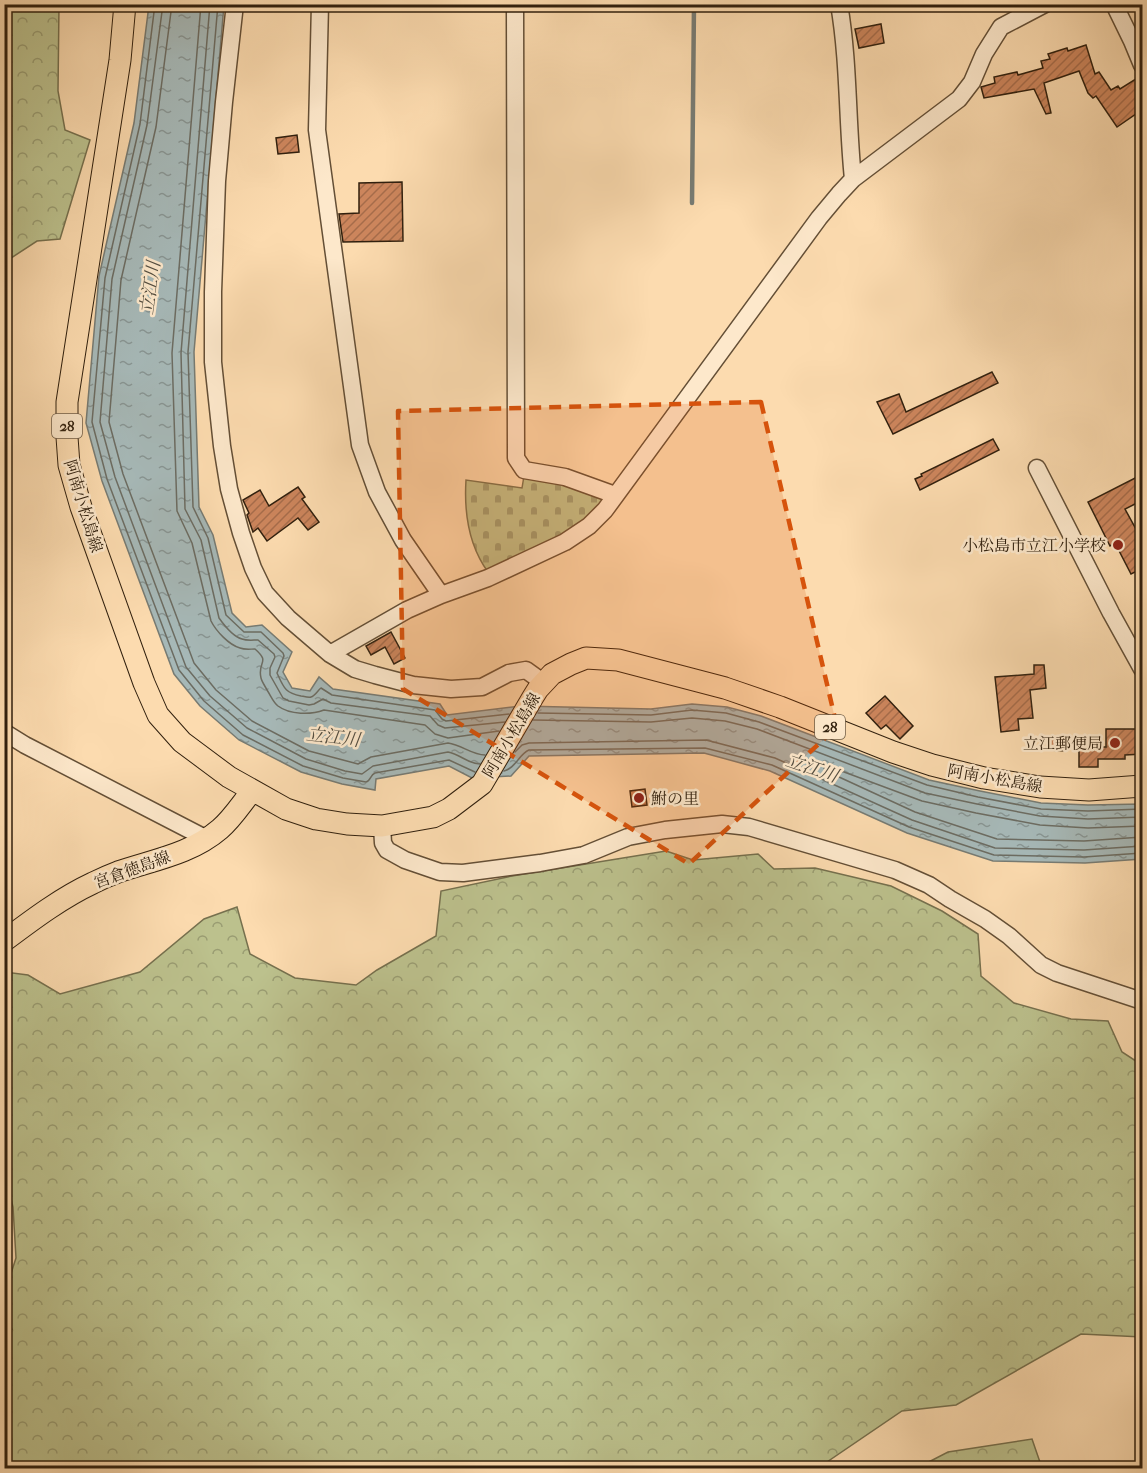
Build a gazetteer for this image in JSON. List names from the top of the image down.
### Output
{
  "streets": {
    "main road": ["28", "阿南小松島線", "宮倉徳島線"]
  },
  "crossings": [
    ["阿南小松島線", "宮倉徳島線"]
  ],
  "water": ["立江川"],
  "places": ["小松島市立江小学校", "立江郵便局", "鮒の里"]
}
